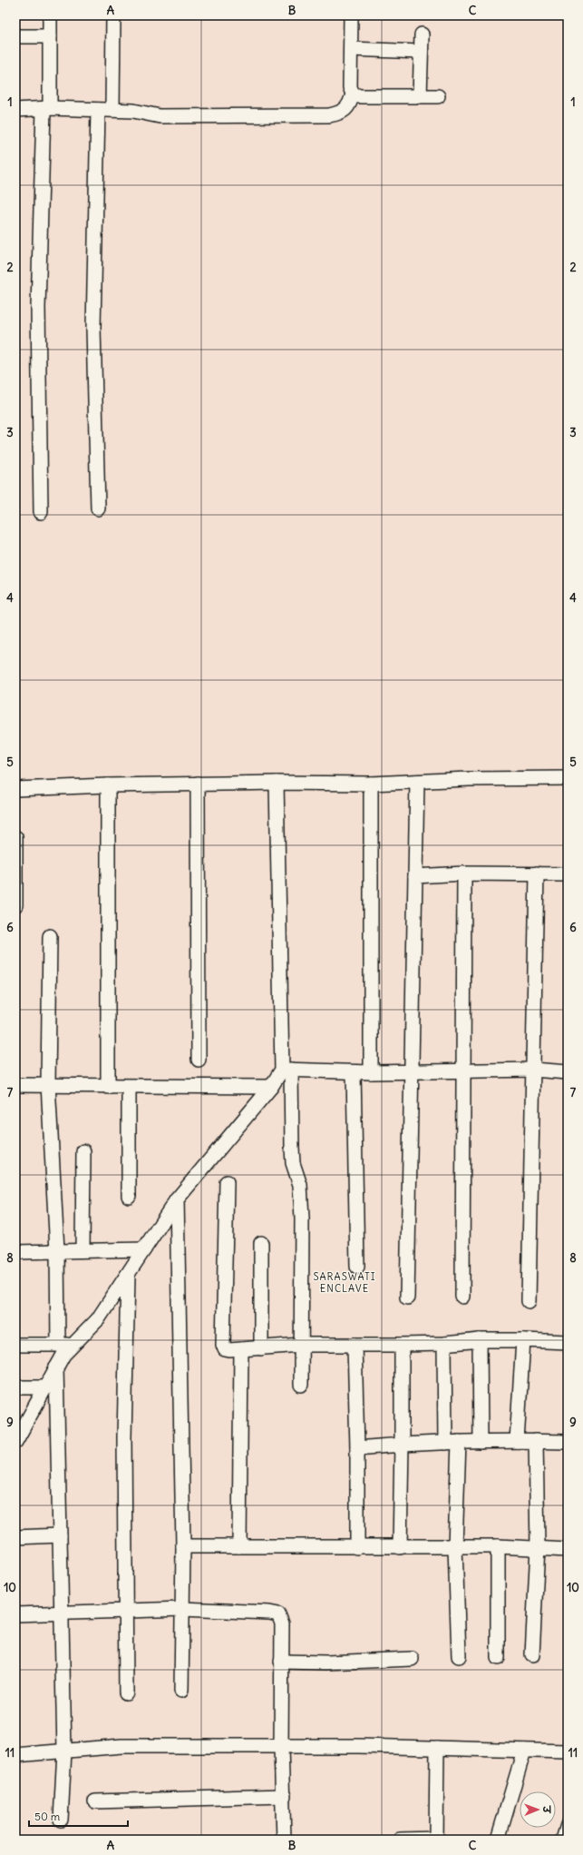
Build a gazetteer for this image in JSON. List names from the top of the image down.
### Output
{
  "districts": ["SARASWATI ENCLAVE"],
  "scale_bar": "50 m",
  "north": "right",
  "grid": {
    "columns": ["A", "B", "C"],
    "rows": [
      "1",
      "2",
      "3",
      "4",
      "5",
      "6",
      "7",
      "8",
      "9",
      "10",
      "11"
    ]
  }
}
